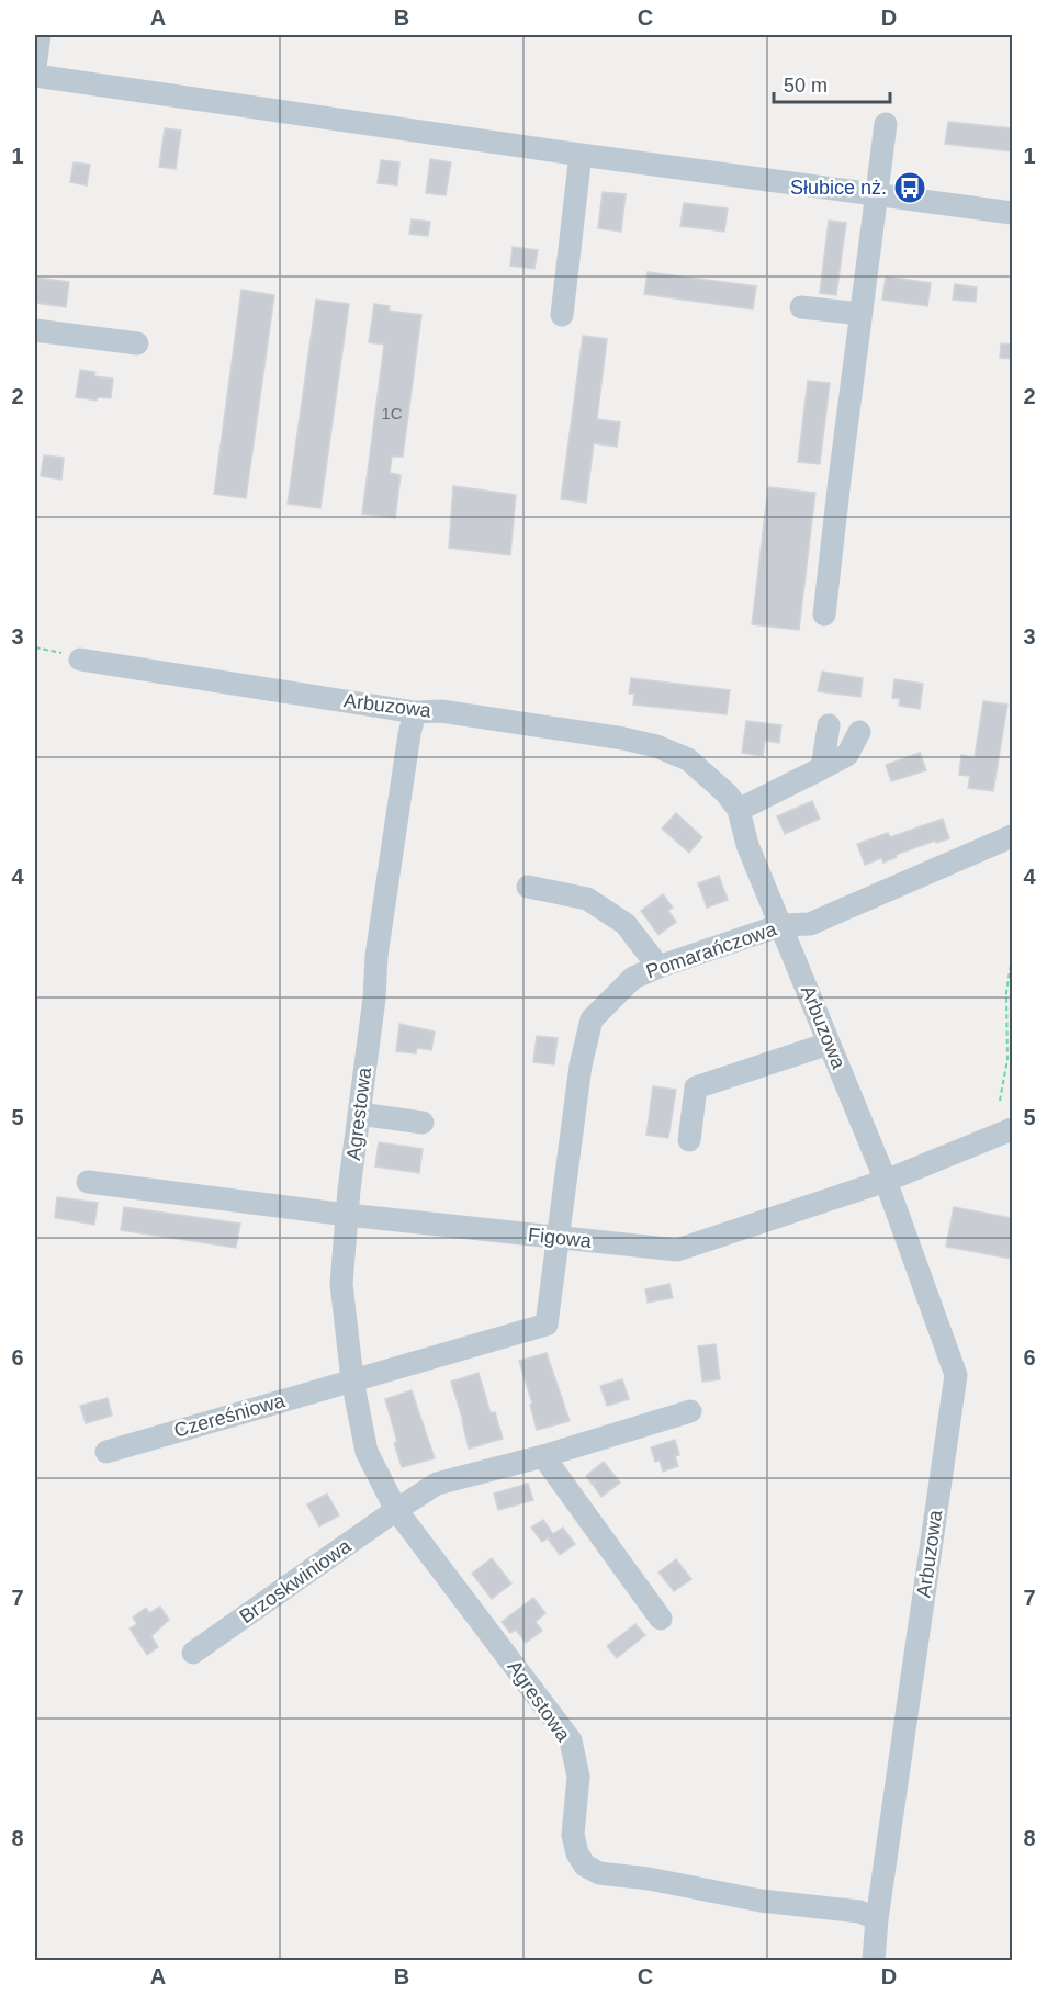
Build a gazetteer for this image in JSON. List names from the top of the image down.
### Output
{
  "streets": {
    "street": [
      "Arbuzowa",
      "Pomarańczowa",
      "Agrestowa",
      "Figowa",
      "Czereśniowa",
      "Brzoskwiniowa"
    ]
  },
  "crossings": [
    ["Arbuzowa", "Pomarańczowa"],
    ["Arbuzowa", "Agrestowa"],
    ["Arbuzowa", "Figowa"],
    ["Pomarańczowa", "Agrestowa"],
    ["Pomarańczowa", "Figowa"],
    ["Pomarańczowa", "Czereśniowa"],
    ["Agrestowa", "Figowa"],
    ["Agrestowa", "Czereśniowa"],
    ["Agrestowa", "Brzoskwiniowa"]
  ],
  "places": {
    "bus stop": ["Słubice nż."]
  },
  "house_numbers": ["1C"],
  "scale_bar": "50 m",
  "grid": {
    "columns": [
      "A",
      "B",
      "C",
      "D"
    ],
    "rows": [
      "1",
      "2",
      "3",
      "4",
      "5",
      "6",
      "7",
      "8"
    ]
  }
}
